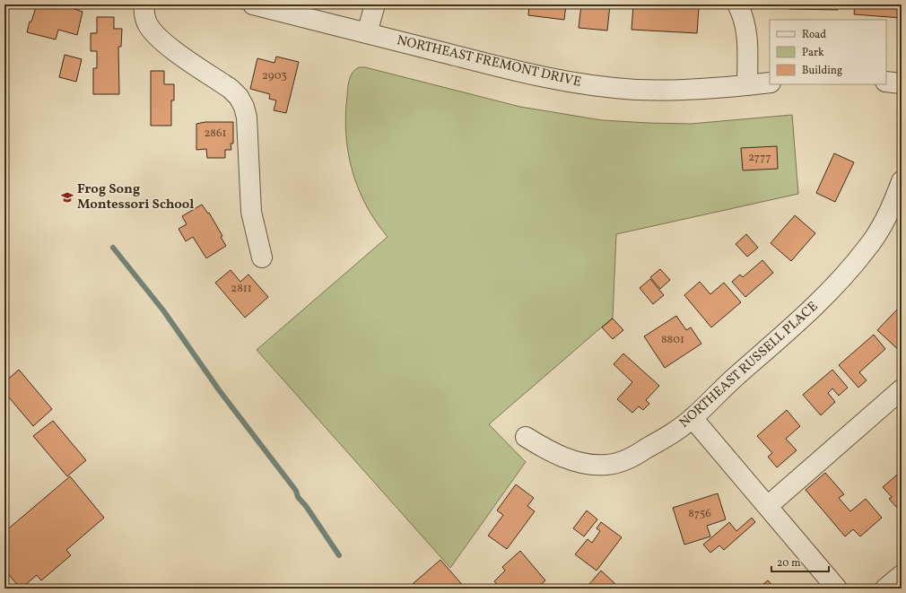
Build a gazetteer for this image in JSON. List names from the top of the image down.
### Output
{
  "streets": {
    "street": ["NORTHEAST FREMONT DRIVE", "NORTHEAST RUSSELL PLACE"]
  },
  "places": {
    "school or university": ["Frog Song Montessori School"]
  },
  "house_numbers": [
    "2903",
    "2861",
    "2777",
    "2811",
    "8801",
    "8756"
  ],
  "legend": ["Road", "Park", "Building"],
  "scale_bar": "20 m"
}
